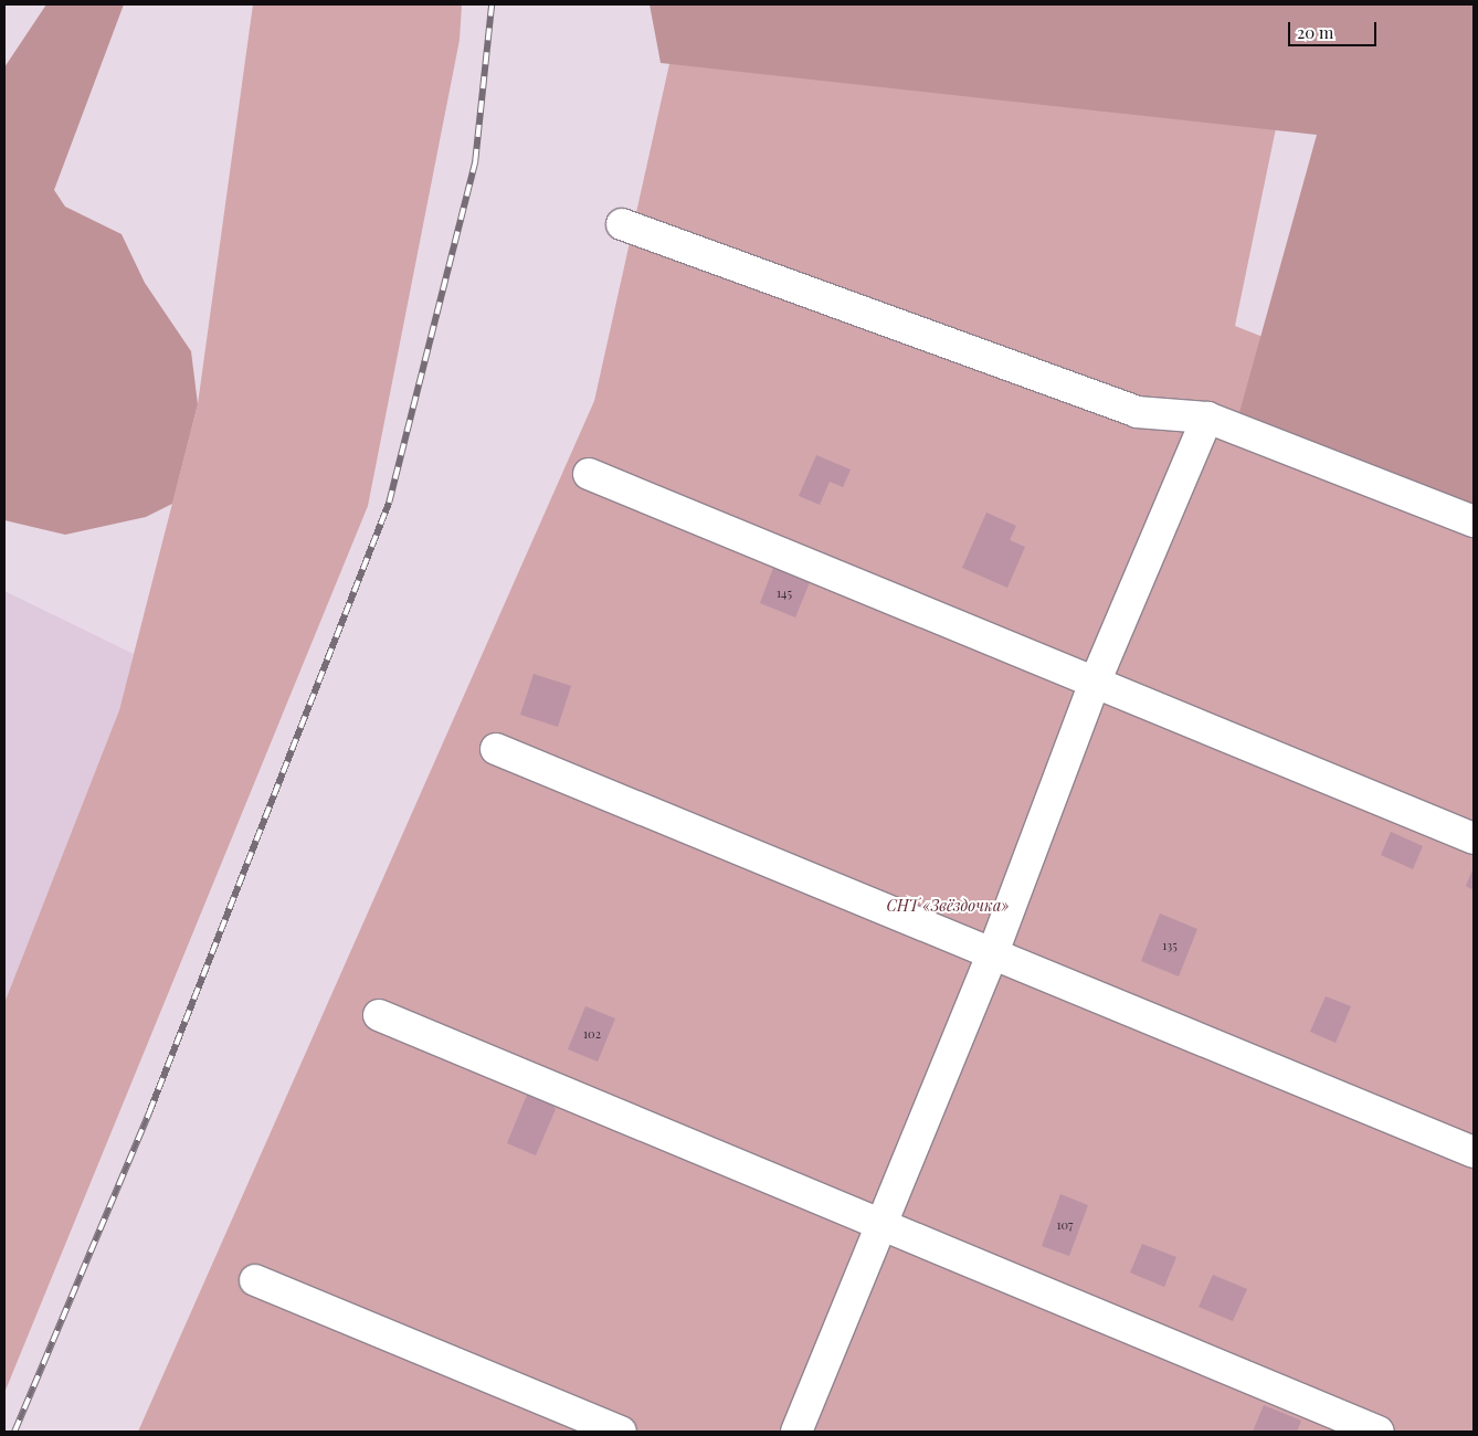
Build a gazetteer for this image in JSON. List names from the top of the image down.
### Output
{
  "parks": ["СНТ «Звёздочка»"],
  "house_numbers": [
    "145",
    "135",
    "102",
    "107"
  ],
  "scale_bar": "20 m"
}
